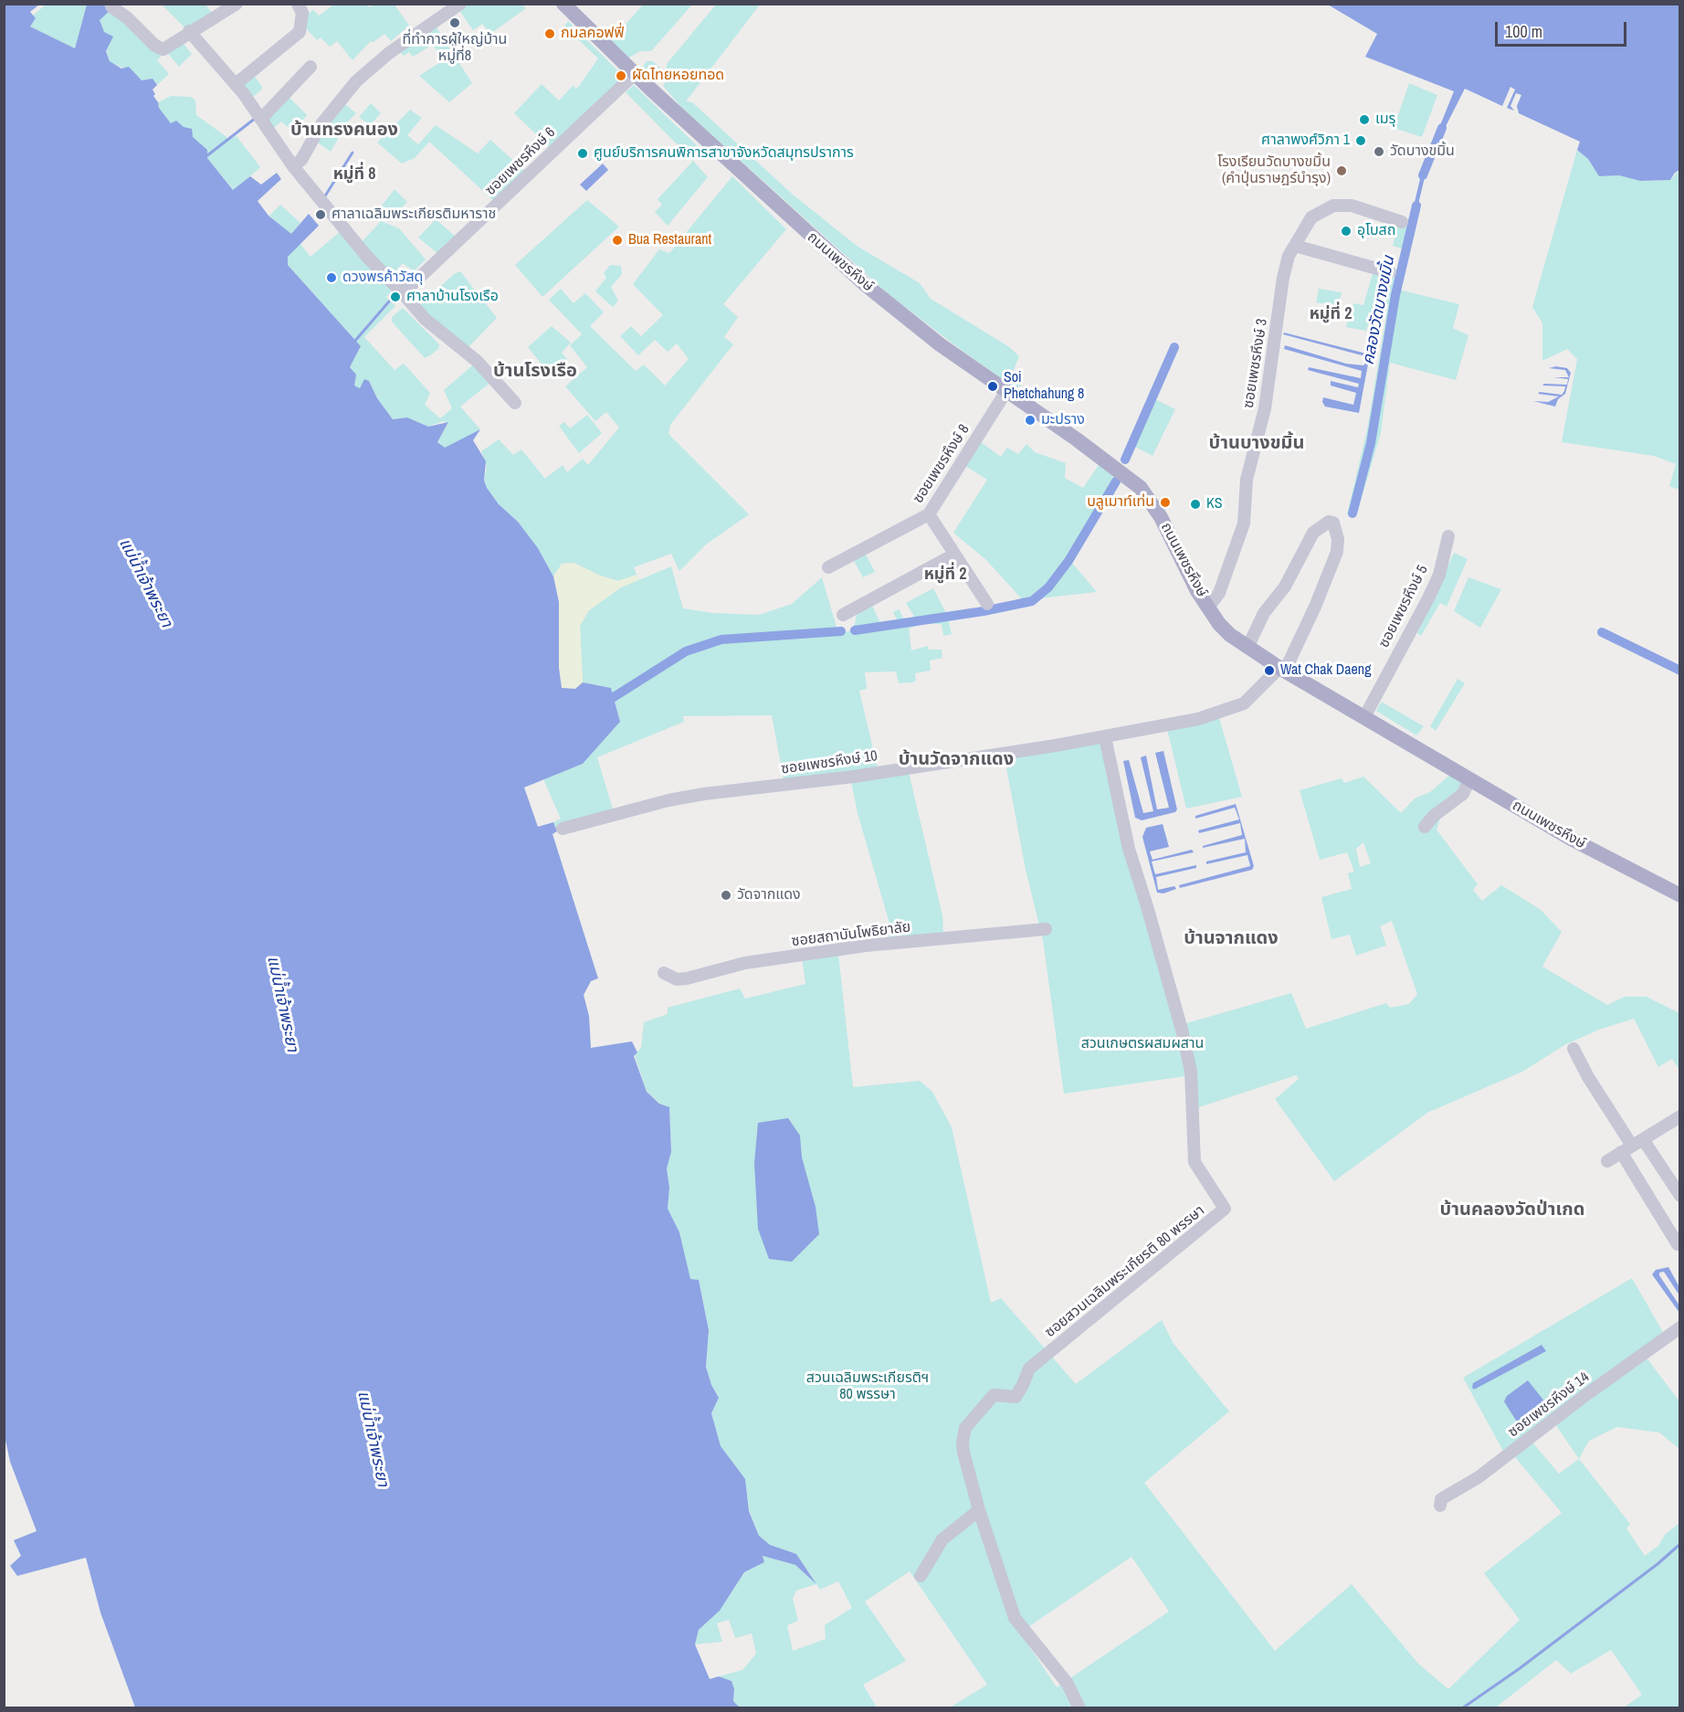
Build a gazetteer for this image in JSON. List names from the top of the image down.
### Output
{
  "streets": {
    "main road": ["ถนนเพชรหึงษ์"],
    "street": [
      "ซอยเพชรหึงษ์ 6",
      "ซอยเพชรหึงษ์ 3",
      "ซอยเพชรหึงษ์ 8",
      "ซอยเพชรหึงษ์ 5",
      "ซอยเพชรหึงษ์ 10",
      "ซอยสถาบันโพธิยาลัย",
      "ซอยสวนเฉลิมพระเกียรติ 80 พรรษา",
      "ซอยเพชรหึงษ์ 14"
    ]
  },
  "crossings": [
    ["ซอยเพชรหึงษ์ 6", "ถนนเพชรหึงษ์"],
    ["ถนนเพชรหึงษ์", "ซอยเพชรหึงษ์ 3"],
    ["ถนนเพชรหึงษ์", "ซอยเพชรหึงษ์ 8"],
    ["ถนนเพชรหึงษ์", "ซอยเพชรหึงษ์ 5"],
    ["ถนนเพชรหึงษ์", "ซอยเพชรหึงษ์ 10"],
    ["ซอยเพชรหึงษ์ 10", "ซอยสวนเฉลิมพระเกียรติ 80 พรรษา"]
  ],
  "districts": [
    "บ้านทรงคนอง",
    "หมู่ที่ 8",
    "หมู่ที่ 2",
    "บ้านโรงเรือ",
    "บ้านบางขมิ้น",
    "หมู่ที่ 2",
    "บ้านวัดจากแดง",
    "บ้านจากแดง",
    "บ้านคลองวัดป่าเกด"
  ],
  "water": ["คลองวัดบางขมิ้น", "แม่น้ำเจ้าพระยา"],
  "parks": ["สวนเกษตรผสมผสาน", "สวนเฉลิมพระเกียรติฯ 80 พรรษา"],
  "places": [
    "ที่ทำการผู้ใหญ่บ้าน หมู่ที่8",
    "กมลคอฟฟี่",
    "ผัดไทยหอยทอด",
    "เมรุ",
    "ศาลาพงศ์วิภา 1",
    "วัดบางขมิ้น",
    "ศูนย์บริการคนพิการสาขาจังหวัดสมุทรปราการ",
    "โรงเรียนวัดบางขมิ้น (คำปุ่นราษฎร์บำรุง)",
    "ศาลาเฉลิมพระเกียรติมหาราช",
    "อุโบสถ",
    "Bua Restaurant",
    "ดวงพรค้าวัสดุ",
    "ศาลาบ้านโรงเรือ",
    "Soi Phetchahung 8",
    "มะปราง",
    "บลูเมาท์เท่น",
    "KS",
    "Wat Chak Daeng",
    "วัดจากแดง"
  ],
  "scale_bar": "100 m"
}
